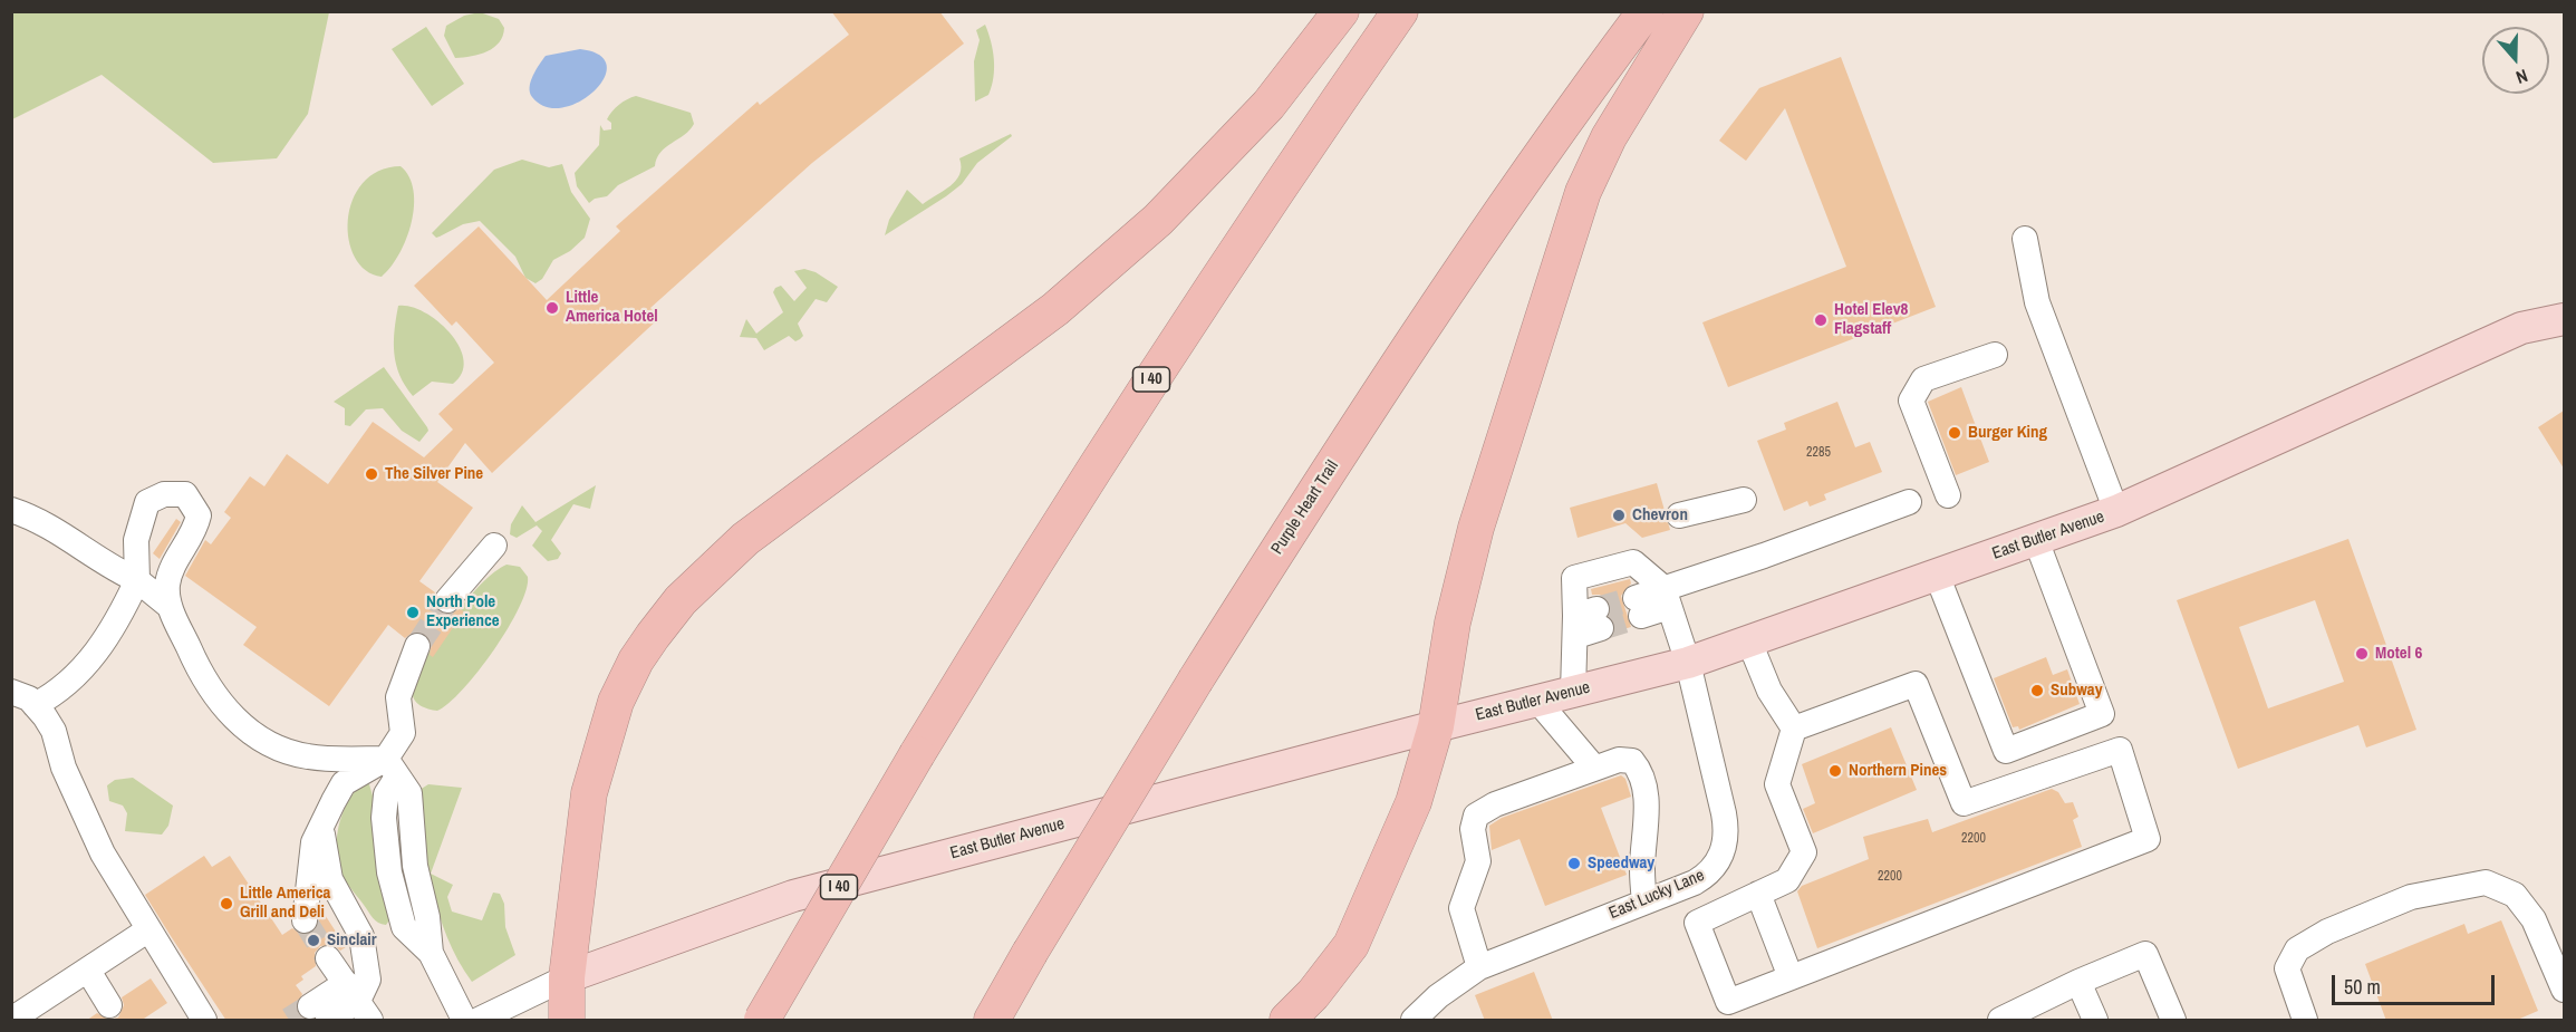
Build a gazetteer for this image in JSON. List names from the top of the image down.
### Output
{
  "streets": {
    "highway": ["I 40", "Purple Heart Trail"],
    "main road": ["East Butler Avenue"],
    "street": ["East Lucky Lane"]
  },
  "crossings": [
    ["East Butler Avenue", "East Lucky Lane"]
  ],
  "places": [
    "Little America Hotel",
    "Hotel Elev8 Flagstaff",
    "Burger King",
    "The Silver Pine",
    "Chevron",
    "North Pole Experience",
    "Motel 6",
    "Subway",
    "Northern Pines",
    "Speedway",
    "Little America Grill and Deli",
    "Sinclair"
  ],
  "house_numbers": ["2285", "2200", "2200"],
  "scale_bar": "50 m",
  "north": "bottom"
}
